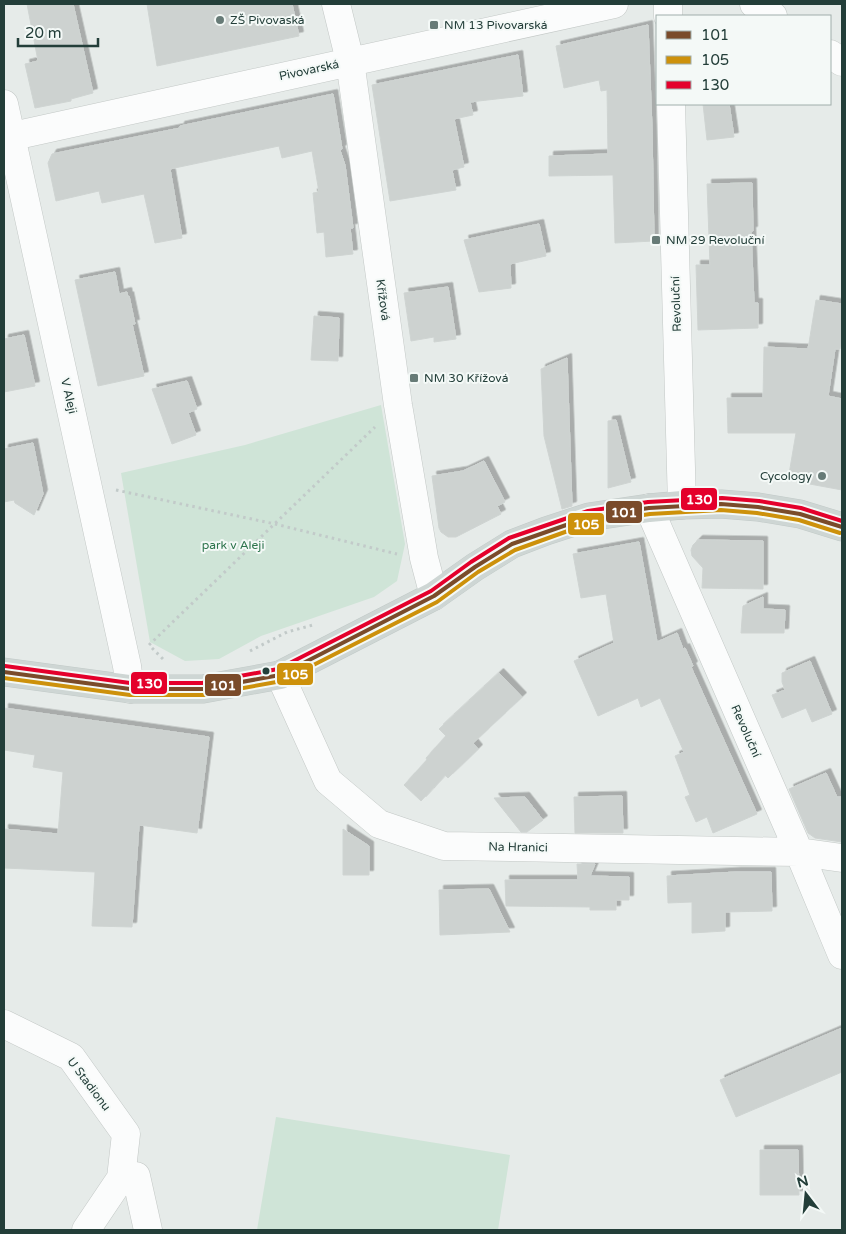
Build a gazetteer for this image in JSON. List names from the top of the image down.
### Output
{
  "streets": {
    "street": [
      "Pivovarská",
      "Křížová",
      "Revoluční",
      "V Aleji",
      "Na Hranici",
      "U Stadionu"
    ]
  },
  "crossings": [
    ["Pivovarská", "Křížová"],
    ["Pivovarská", "V Aleji"],
    ["Revoluční", "Na Hranici"]
  ],
  "parks": ["park v Aleji"],
  "places": {
    "other": ["ZŠ Pivovaská", "Cycology"],
    "transit": ["NM 13 Pivovarská", "NM 29 Revoluční", "NM 30 Křížová"]
  },
  "lines": ["transit line 130", "transit line 101", "transit line 105"],
  "legend": ["101", "105", "130"],
  "scale_bar": "20 m",
  "north": "top"
}
